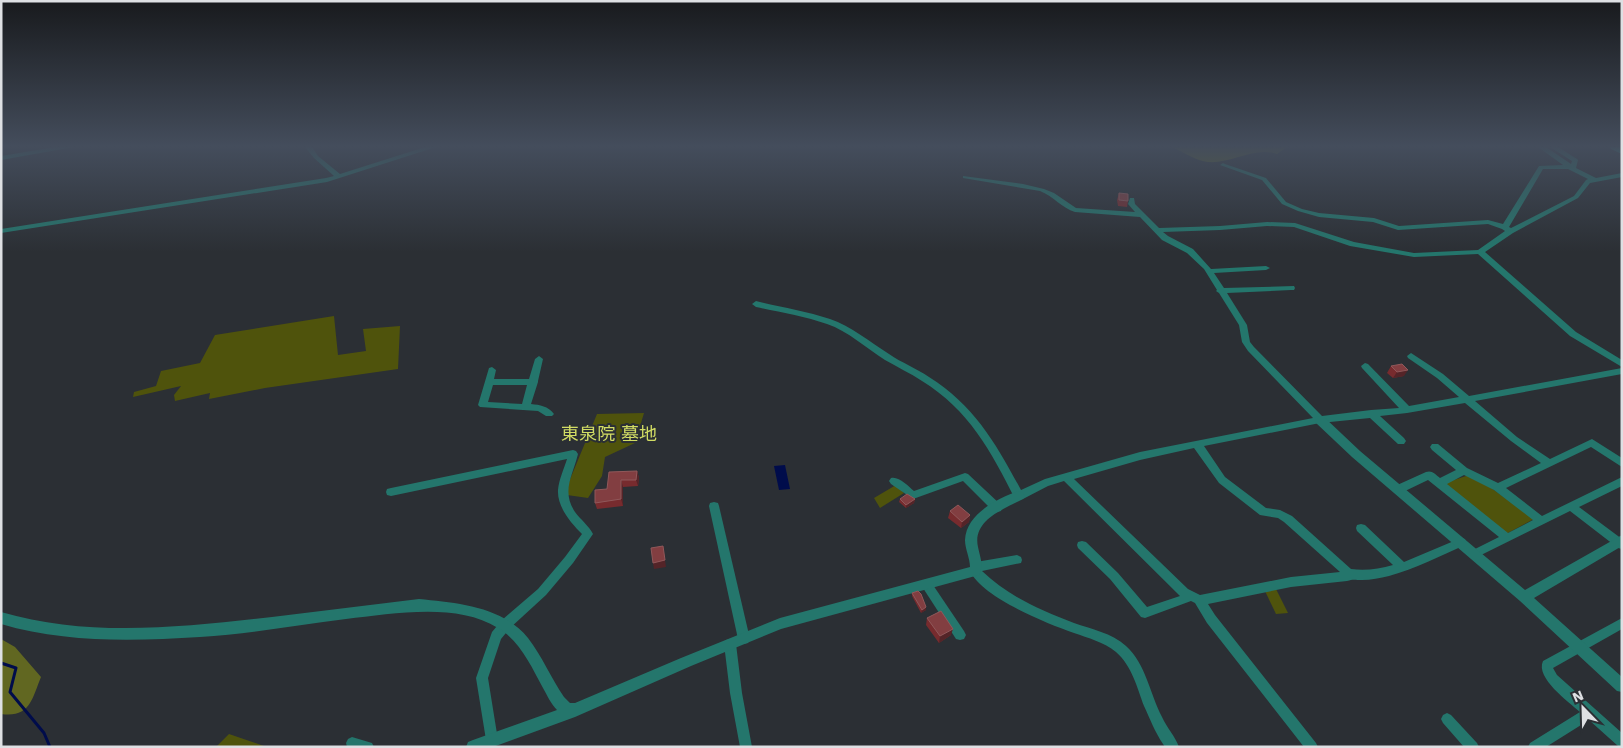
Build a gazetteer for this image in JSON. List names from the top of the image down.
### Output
{
  "parks": ["東泉院 墓地"],
  "north": "top left"
}
